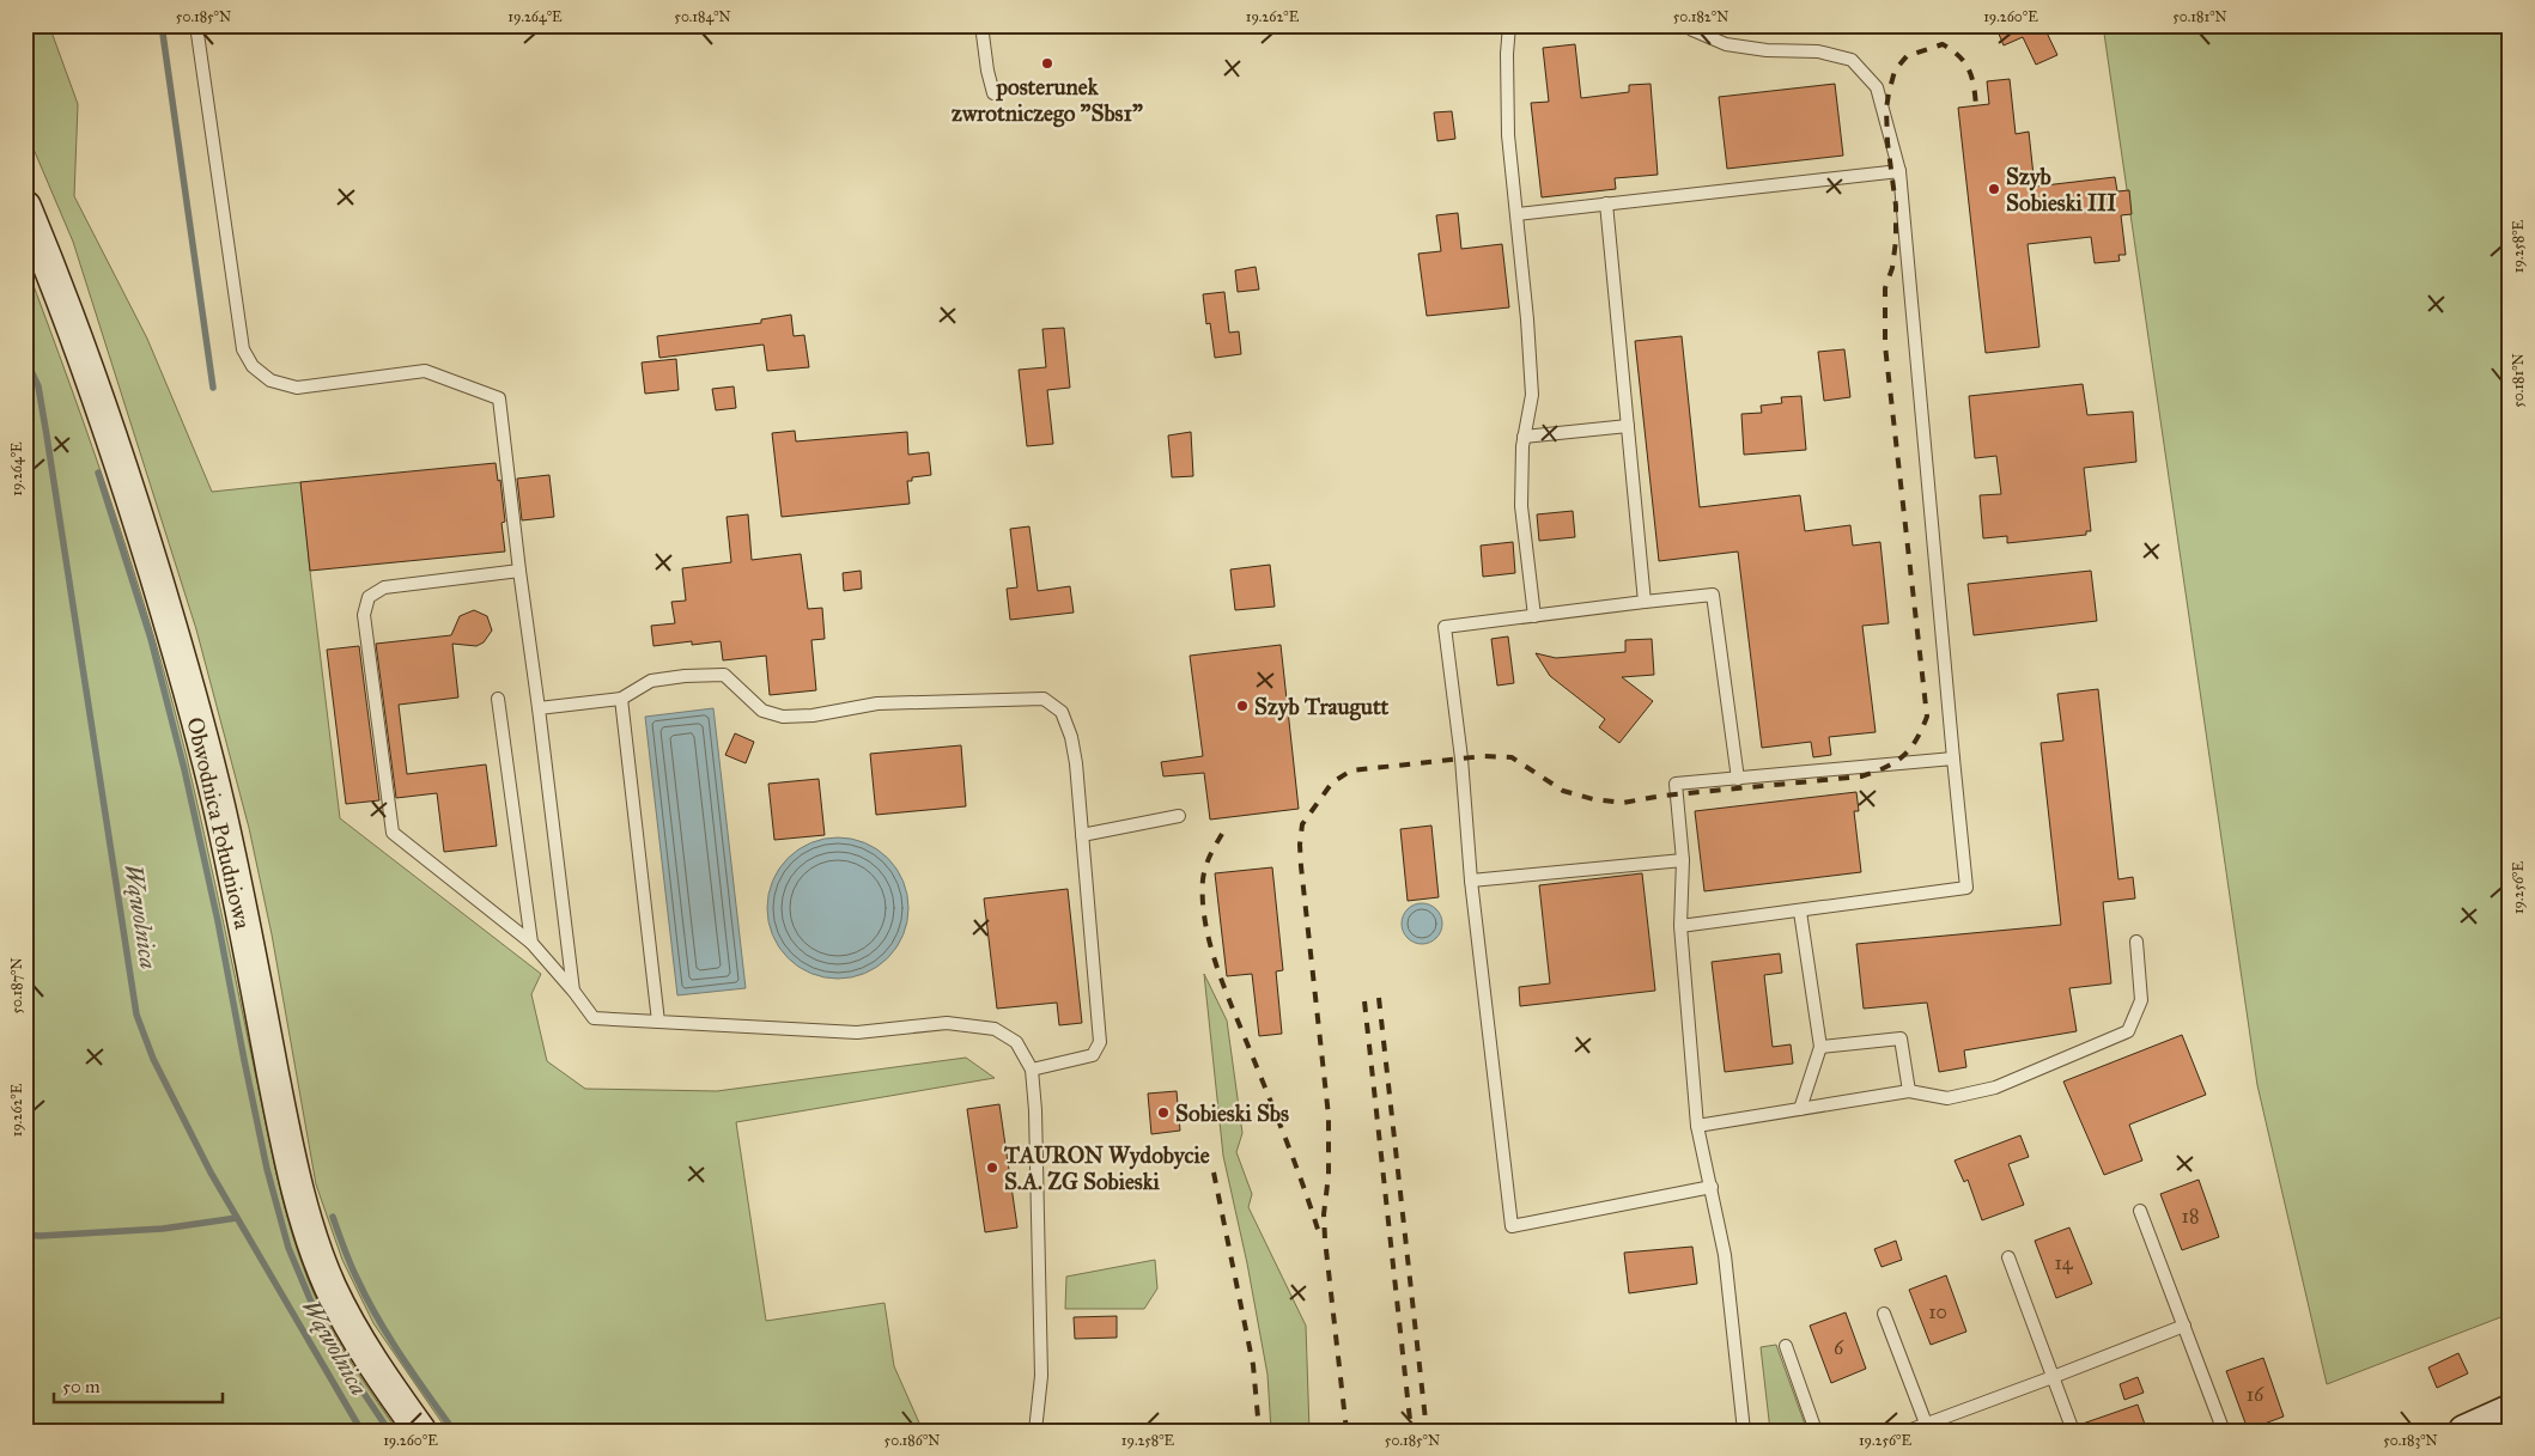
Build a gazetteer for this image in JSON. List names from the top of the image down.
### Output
{
  "streets": {
    "main road": ["Obwodnica Południowa"]
  },
  "water": ["Wąwolnica"],
  "places": [
    "posterunek zwrotniczego \"Sbs1\"",
    "Szyb Sobieski III",
    "Szyb Traugutt",
    "Sobieski Sbs",
    "TAURON Wydobycie S.A. ZG Sobieski"
  ],
  "house_numbers": [
    "18",
    "14",
    "10",
    "6",
    "16"
  ],
  "scale_bar": "50 m",
  "coordinates": [
    "50.185°N",
    "19.264°E",
    "50.184°N",
    "19.262°E",
    "50.182°N",
    "19.260°E",
    "50.181°N",
    "19.258°E",
    "19.256°E",
    "50.187°N",
    "50.186°N",
    "50.183°N"
  ]
}
